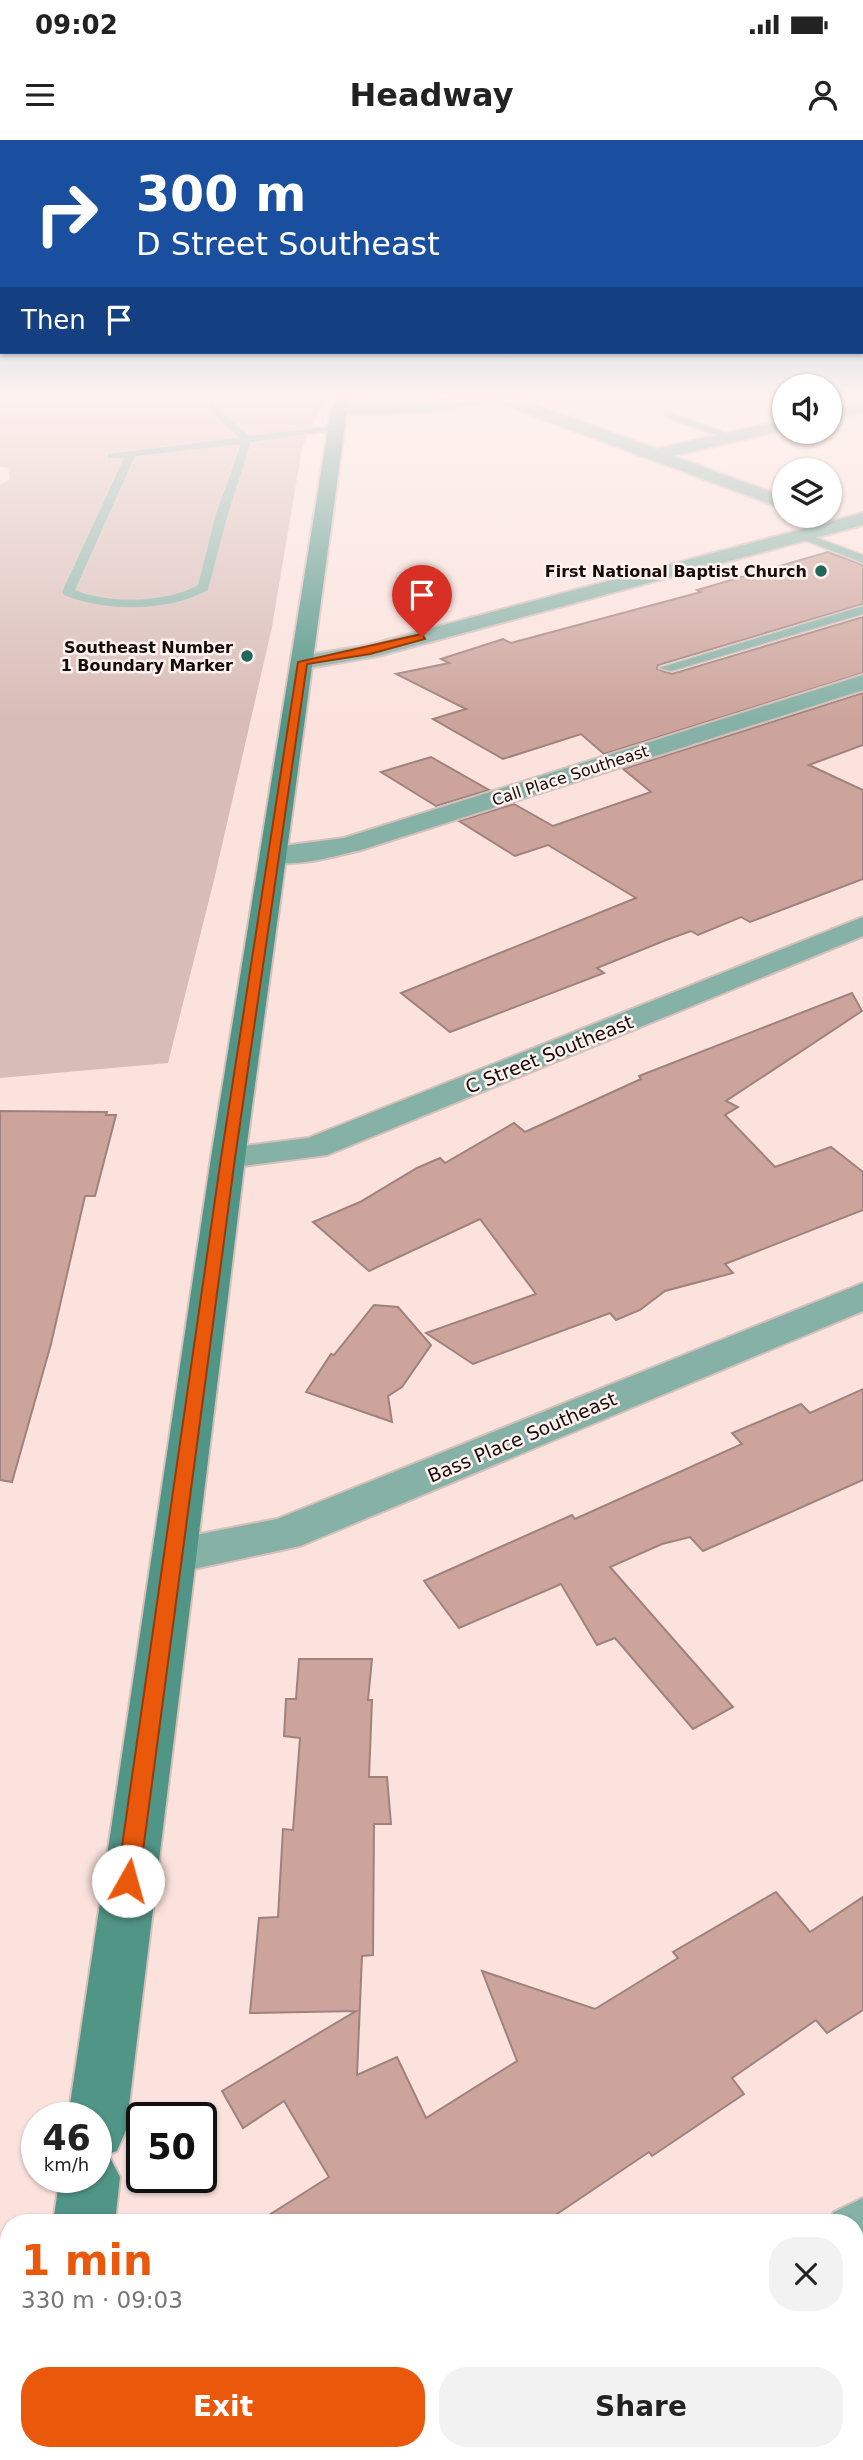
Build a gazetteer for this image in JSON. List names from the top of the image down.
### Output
{
  "streets": {
    "street": ["Call Place Southeast", "C Street Southeast", "Bass Place Southeast"]
  },
  "places": ["First National Baptist Church", "Southeast Number 1 Boundary Marker"],
  "page": {
    "status": "09:02",
    "header": "Headway",
    "turn": ["300 m", "D Street Southeast"],
    "then": "Then",
    "speed": "46 km/h",
    "limit": "50",
    "heading": ["1 min", "330 m · 09:03"],
    "buttons": ["Exit", "Share"]
  }
}
